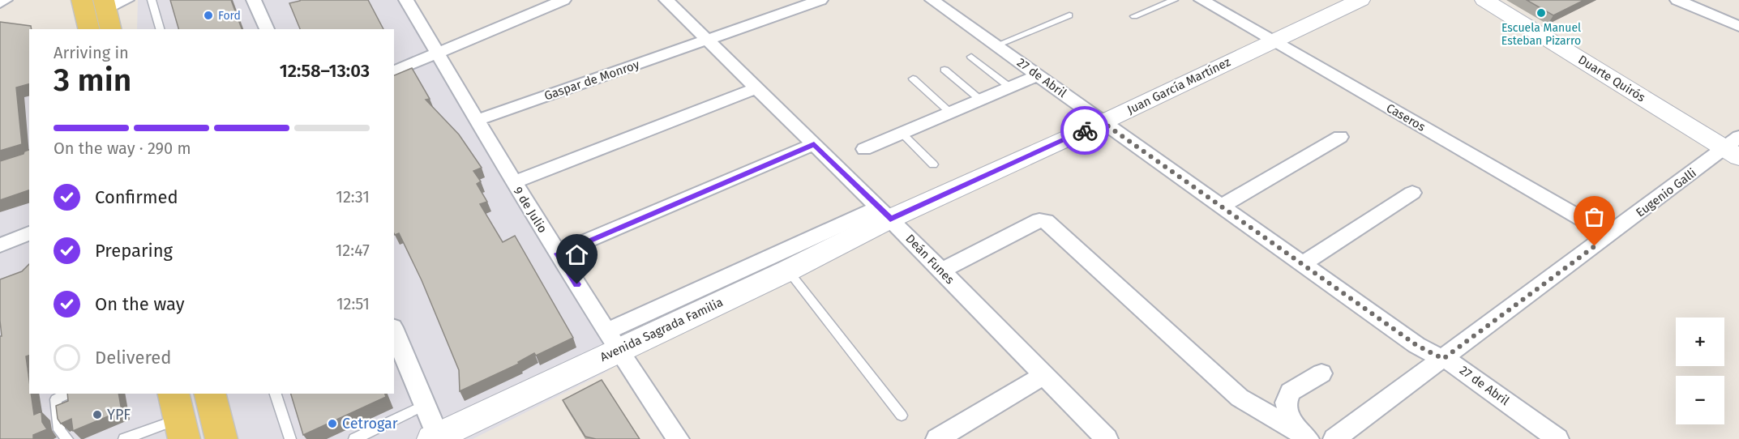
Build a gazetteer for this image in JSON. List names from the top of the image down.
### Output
{
  "streets": {
    "main road": ["Duarte Quirós", "Juan García Martínez", "Avenida Sagrada Familia"],
    "street": [
      "27 de Abril",
      "Gaspar de Monroy",
      "Caseros",
      "Eugenio Galli",
      "9 de Julio",
      "Deán Funes"
    ]
  },
  "crossings": [
    ["27 de Abril", "Juan García Martínez"],
    ["27 de Abril", "Eugenio Galli"],
    ["Duarte Quirós", "Eugenio Galli"],
    ["Gaspar de Monroy", "9 de Julio"],
    ["Gaspar de Monroy", "Deán Funes"],
    ["Juan García Martínez", "Caseros"],
    ["Juan García Martínez", "Deán Funes"],
    ["Juan García Martínez", "Avenida Sagrada Familia"],
    ["Caseros", "Eugenio Galli"],
    ["9 de Julio", "Avenida Sagrada Familia"],
    ["Deán Funes", "Avenida Sagrada Familia"]
  ],
  "places": [
    "Escuela Manuel Esteban Pizarro",
    "Ford",
    "YPF",
    "Cetrogar"
  ],
  "page": {
    "heading": ["3 min", "Arriving in", "12:58–13:03"],
    "bar": "On the way · 290 m",
    "list": [
      ["Confirmed", "12:31"],
      ["Preparing", "12:47"],
      ["On the way", "12:51"],
      "Delivered"
    ],
    "map_buttons": ["+", "−"]
  }
}
